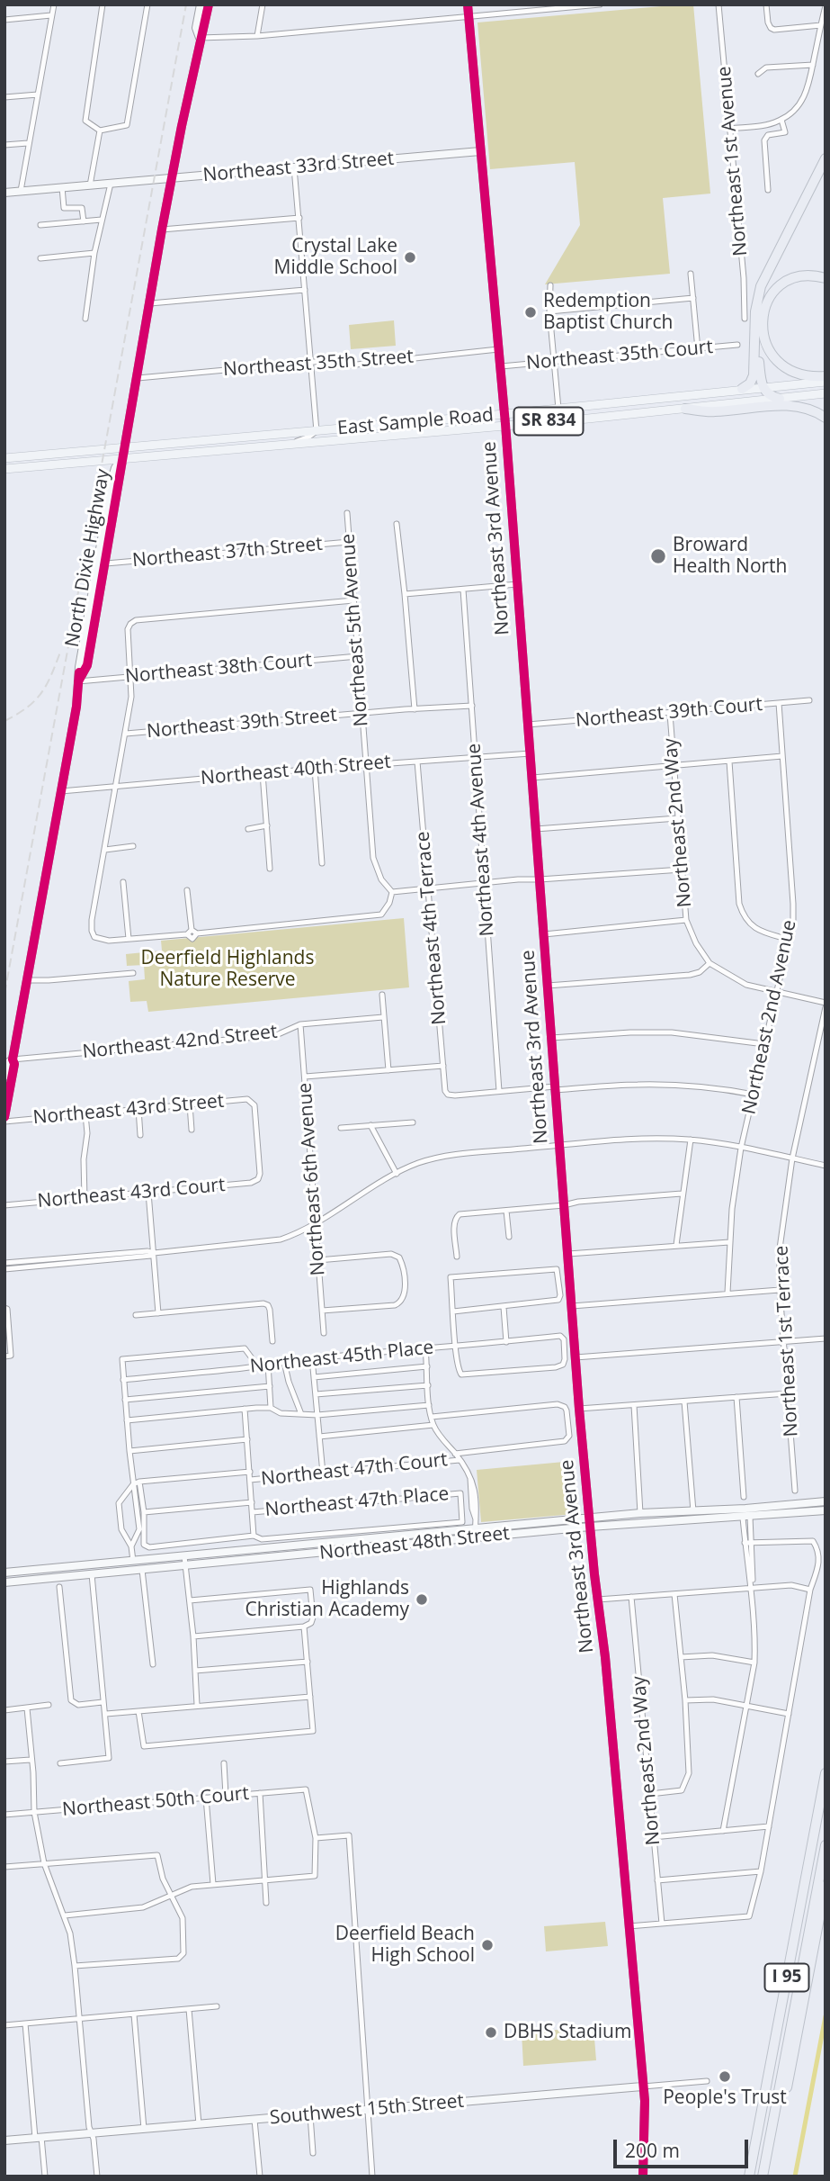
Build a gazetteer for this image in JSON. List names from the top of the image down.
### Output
{
  "streets": {
    "highway": ["I 95"],
    "main road": ["SR 834", "East Sample Road"],
    "street": [
      "Northeast 1st Avenue",
      "Northeast 33rd Street",
      "Northeast 35th Court",
      "Northeast 35th Street",
      "Northeast 3rd Avenue",
      "Northeast 37th Street",
      "North Dixie Highway",
      "Northeast 5th Avenue",
      "Northeast 38th Court",
      "Northeast 39th Court",
      "Northeast 39th Street",
      "Northeast 40th Street",
      "Northeast 2nd Way",
      "Northeast 4th Avenue",
      "Northeast 4th Terrace",
      "Northeast 2nd Avenue",
      "Northeast 42nd Street",
      "Northeast 43rd Street",
      "Northeast 6th Avenue",
      "Northeast 43rd Court",
      "Northeast 1st Terrace",
      "Northeast 45th Place",
      "Northeast 47th Court",
      "Northeast 47th Place",
      "Northeast 48th Street",
      "Northeast 50th Court",
      "Southwest 15th Street"
    ]
  },
  "crossings": [
    ["Northeast 33rd Street", "Northeast 3rd Avenue"],
    ["Northeast 33rd Street", "North Dixie Highway"],
    ["Northeast 35th Court", "Northeast 3rd Avenue"],
    ["Northeast 35th Street", "Northeast 3rd Avenue"],
    ["Northeast 35th Street", "North Dixie Highway"],
    ["East Sample Road", "Northeast 3rd Avenue"],
    ["East Sample Road", "North Dixie Highway"],
    ["Northeast 3rd Avenue", "Northeast 39th Court"],
    ["Northeast 3rd Avenue", "Northeast 40th Street"],
    ["Northeast 3rd Avenue", "Northeast 48th Street"],
    ["Northeast 3rd Avenue", "Southwest 15th Street"],
    ["Northeast 37th Street", "North Dixie Highway"],
    ["Northeast 37th Street", "Northeast 5th Avenue"],
    ["North Dixie Highway", "Northeast 38th Court"],
    ["North Dixie Highway", "Northeast 40th Street"],
    ["North Dixie Highway", "Northeast 42nd Street"],
    ["North Dixie Highway", "Northeast 43rd Street"],
    ["Northeast 5th Avenue", "Northeast 38th Court"],
    ["Northeast 5th Avenue", "Northeast 39th Street"],
    ["Northeast 5th Avenue", "Northeast 40th Street"],
    ["Northeast 39th Court", "Northeast 2nd Way"],
    ["Northeast 39th Court", "Northeast 2nd Avenue"],
    ["Northeast 39th Street", "Northeast 4th Avenue"],
    ["Northeast 40th Street", "Northeast 4th Avenue"],
    ["Northeast 40th Street", "Northeast 4th Terrace"],
    ["Northeast 4th Avenue", "Northeast 4th Terrace"],
    ["Northeast 42nd Street", "Northeast 6th Avenue"],
    ["Northeast 43rd Street", "Northeast 43rd Court"]
  ],
  "parks": ["Deerfield Highlands Nature Reserve"],
  "places": [
    "Crystal Lake Middle School",
    "Redemption Baptist Church",
    "Broward Health North",
    "Highlands Christian Academy",
    "Deerfield Beach High School",
    "DBHS Stadium",
    "People's Trust"
  ],
  "scale_bar": "200 m"
}
